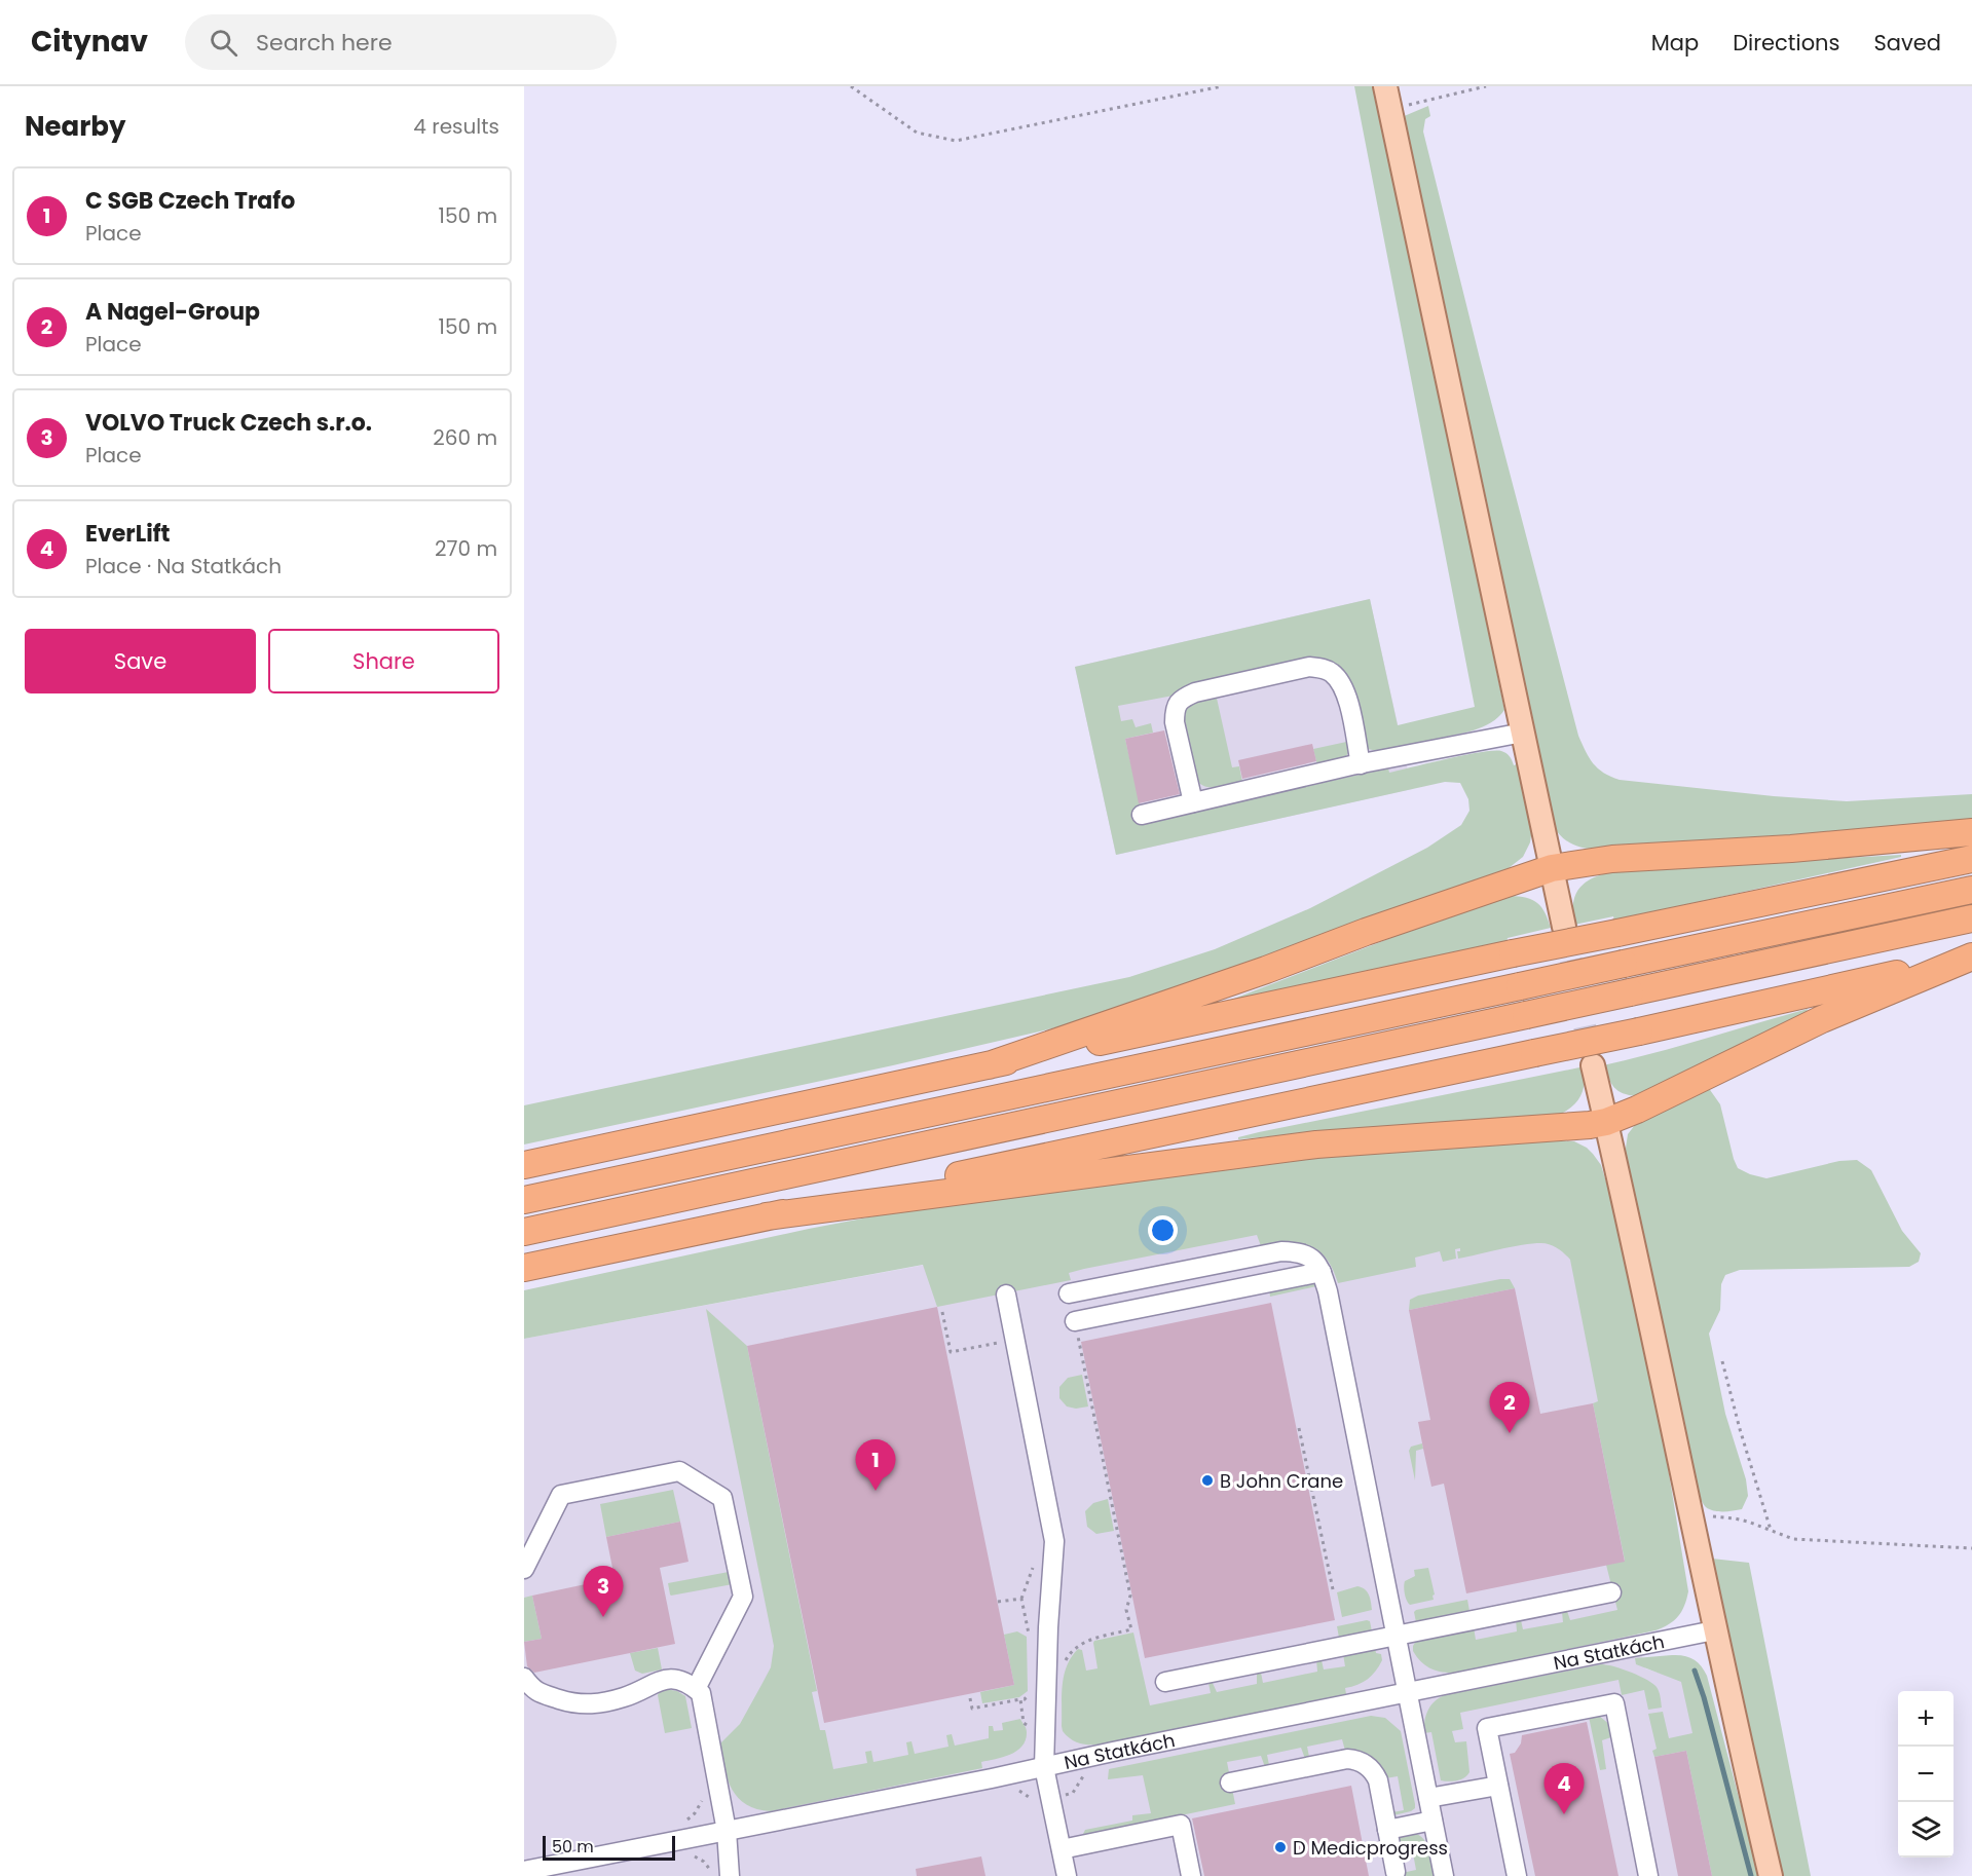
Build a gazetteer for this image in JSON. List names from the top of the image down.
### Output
{
  "streets": {
    "street": ["Na Statkách"]
  },
  "places": ["B John Crane", "D Medicprogress"],
  "scale_bar": "50 m",
  "page": {
    "header": "Citynav",
    "search": "Search here",
    "nav": ["Map", "Directions", "Saved"],
    "heading": ["Nearby", "4 results"],
    "list": [
      {
        "mark": "1",
        "name": "C SGB Czech Trafo",
        "note": "Place",
        "value": "150 m"
      },
      {
        "mark": "2",
        "name": "A Nagel-Group",
        "note": "Place",
        "value": "150 m"
      },
      {
        "mark": "3",
        "name": "VOLVO Truck Czech s.r.o.",
        "note": "Place",
        "value": "260 m"
      },
      {
        "mark": "4",
        "name": "EverLift",
        "note": "Place · Na Statkách",
        "value": "270 m"
      }
    ],
    "buttons": ["Save", "Share"],
    "pins": [
      "2",
      "1",
      "3",
      "4"
    ],
    "map_buttons": ["+", "−"],
    "scale": "50 m"
  }
}
